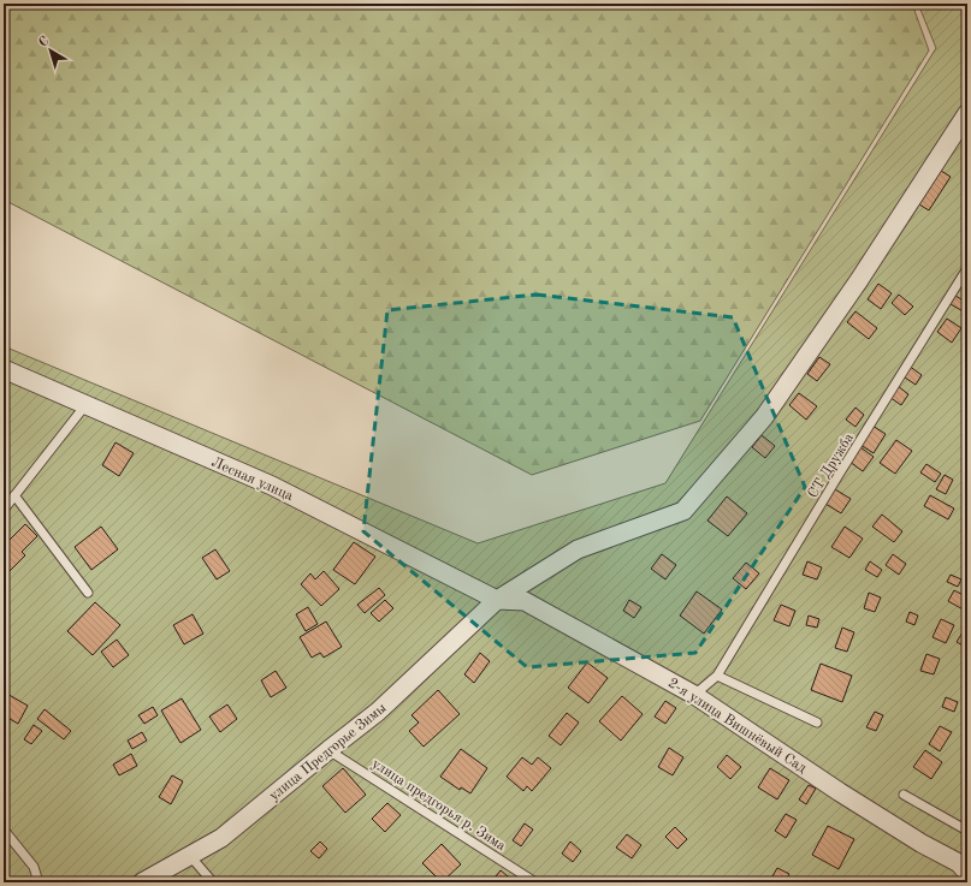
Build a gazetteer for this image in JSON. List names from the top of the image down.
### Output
{
  "streets": {
    "street": ["Лесная улица", "2-я улица Вишнёвый Сад", "улица Предгорье Зимы"],
    "lane": ["СТ Дружба", "улица предгорья р. Зима"]
  },
  "crossings": [
    ["СТ Дружба", "2-я улица Вишнёвый Сад"],
    ["Лесная улица", "2-я улица Вишнёвый Сад"],
    ["Лесная улица", "улица Предгорье Зимы"],
    ["2-я улица Вишнёвый Сад", "улица Предгорье Зимы"],
    ["улица Предгорье Зимы", "улица предгорья р. Зима"]
  ],
  "north": "top left"
}
